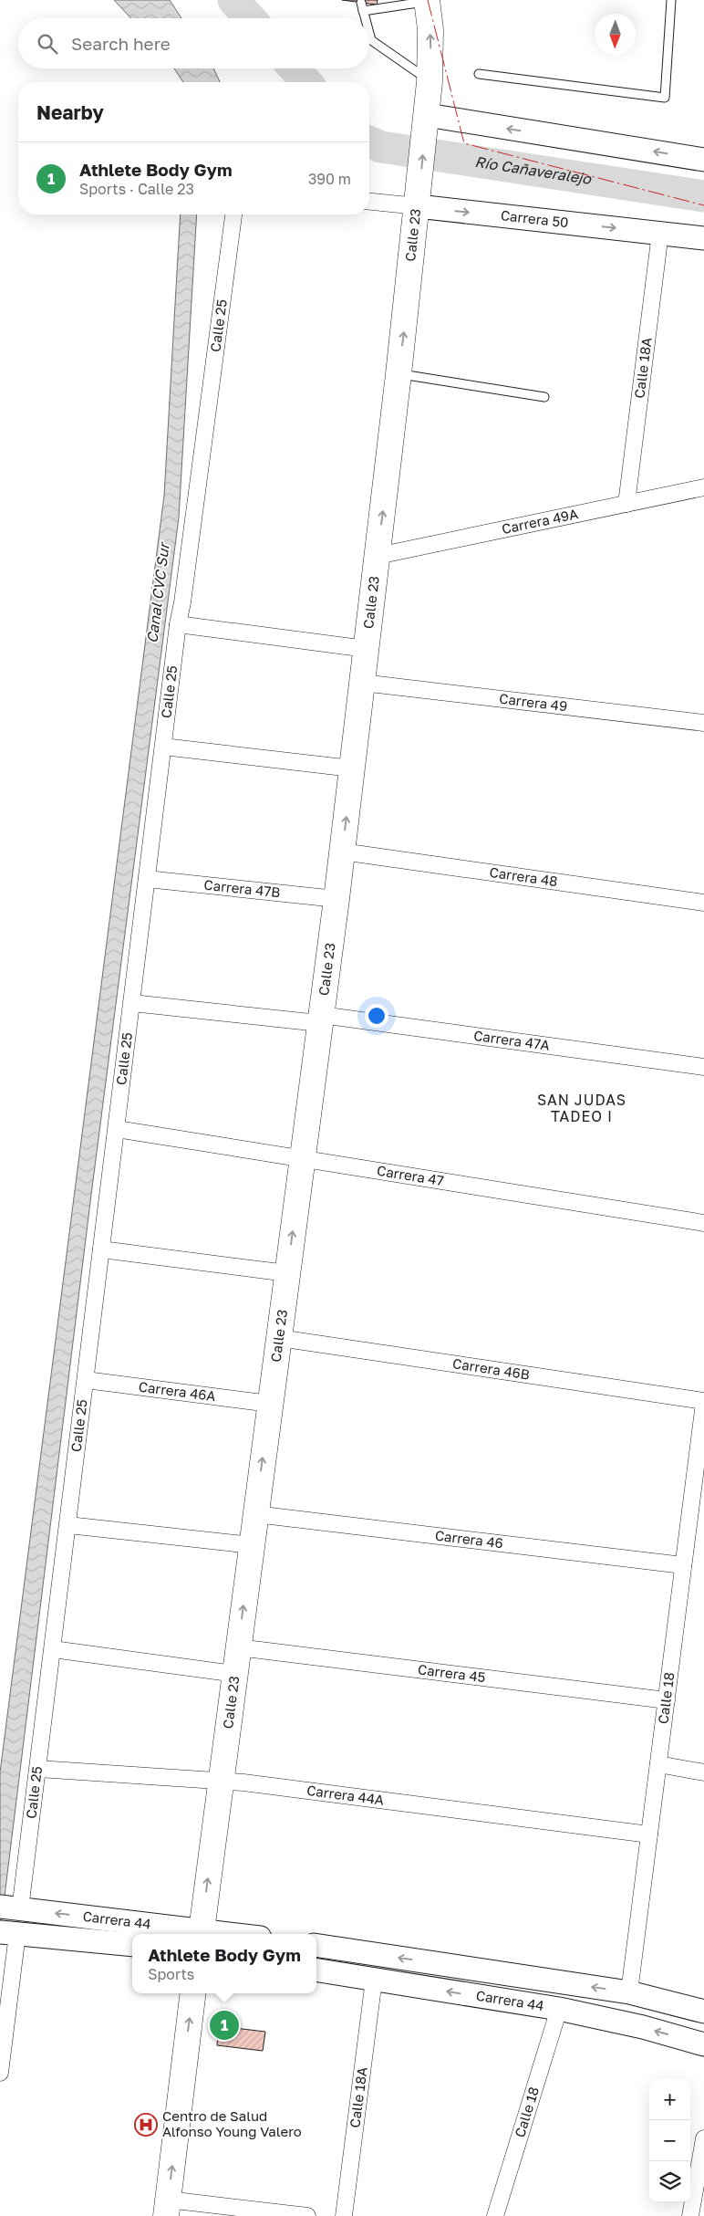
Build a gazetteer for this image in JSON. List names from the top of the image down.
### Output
{
  "streets": {
    "main road": ["Carrera 50", "Calle 23", "Carrera 44"],
    "street": [
      "Calle 25",
      "Calle 18A",
      "Carrera 49A",
      "Carrera 49",
      "Carrera 48",
      "Carrera 47B",
      "Carrera 47A",
      "Carrera 47",
      "Carrera 46B",
      "Carrera 46A",
      "Carrera 46",
      "Carrera 45",
      "Calle 18",
      "Carrera 44A"
    ]
  },
  "crossings": [
    ["Carrera 50", "Calle 23"],
    ["Carrera 50", "Calle 18A"],
    ["Calle 23", "Carrera 49A"],
    ["Calle 23", "Carrera 49"],
    ["Calle 23", "Carrera 48"],
    ["Calle 23", "Carrera 47B"],
    ["Calle 23", "Carrera 47A"],
    ["Calle 23", "Carrera 47"],
    ["Calle 23", "Carrera 46B"],
    ["Calle 23", "Carrera 46A"],
    ["Calle 23", "Carrera 46"],
    ["Calle 23", "Carrera 45"],
    ["Calle 23", "Carrera 44A"],
    ["Calle 23", "Carrera 44"],
    ["Calle 25", "Carrera 47B"],
    ["Calle 25", "Carrera 47A"],
    ["Calle 25", "Carrera 47"],
    ["Calle 25", "Carrera 46A"],
    ["Calle 25", "Carrera 44A"],
    ["Calle 25", "Carrera 44"],
    ["Calle 18A", "Carrera 49A"],
    ["Calle 18A", "Carrera 44"],
    ["Carrera 46B", "Calle 18"],
    ["Carrera 46", "Calle 18"],
    ["Carrera 45", "Calle 18"],
    ["Calle 18", "Carrera 44A"],
    ["Calle 18", "Carrera 44"]
  ],
  "one_way": ["Carrera 50", "Calle 23"],
  "districts": ["SAN JUDAS TADEO I"],
  "water": ["Río Cañaveralejo", "Canal CVC Sur"],
  "places": {
    "hospital": ["Centro de Salud Alfonso Young Valero"]
  },
  "north": "bottom",
  "page": {
    "search": "Search here",
    "heading": "Nearby",
    "list": [
      {
        "mark": "1",
        "name": "Athlete Body Gym",
        "note": "Sports · Calle 23",
        "value": "390 m"
      }
    ],
    "popup": ["Athlete Body Gym", "Sports"],
    "pins": "1",
    "map_buttons": ["+", "−"]
  }
}
